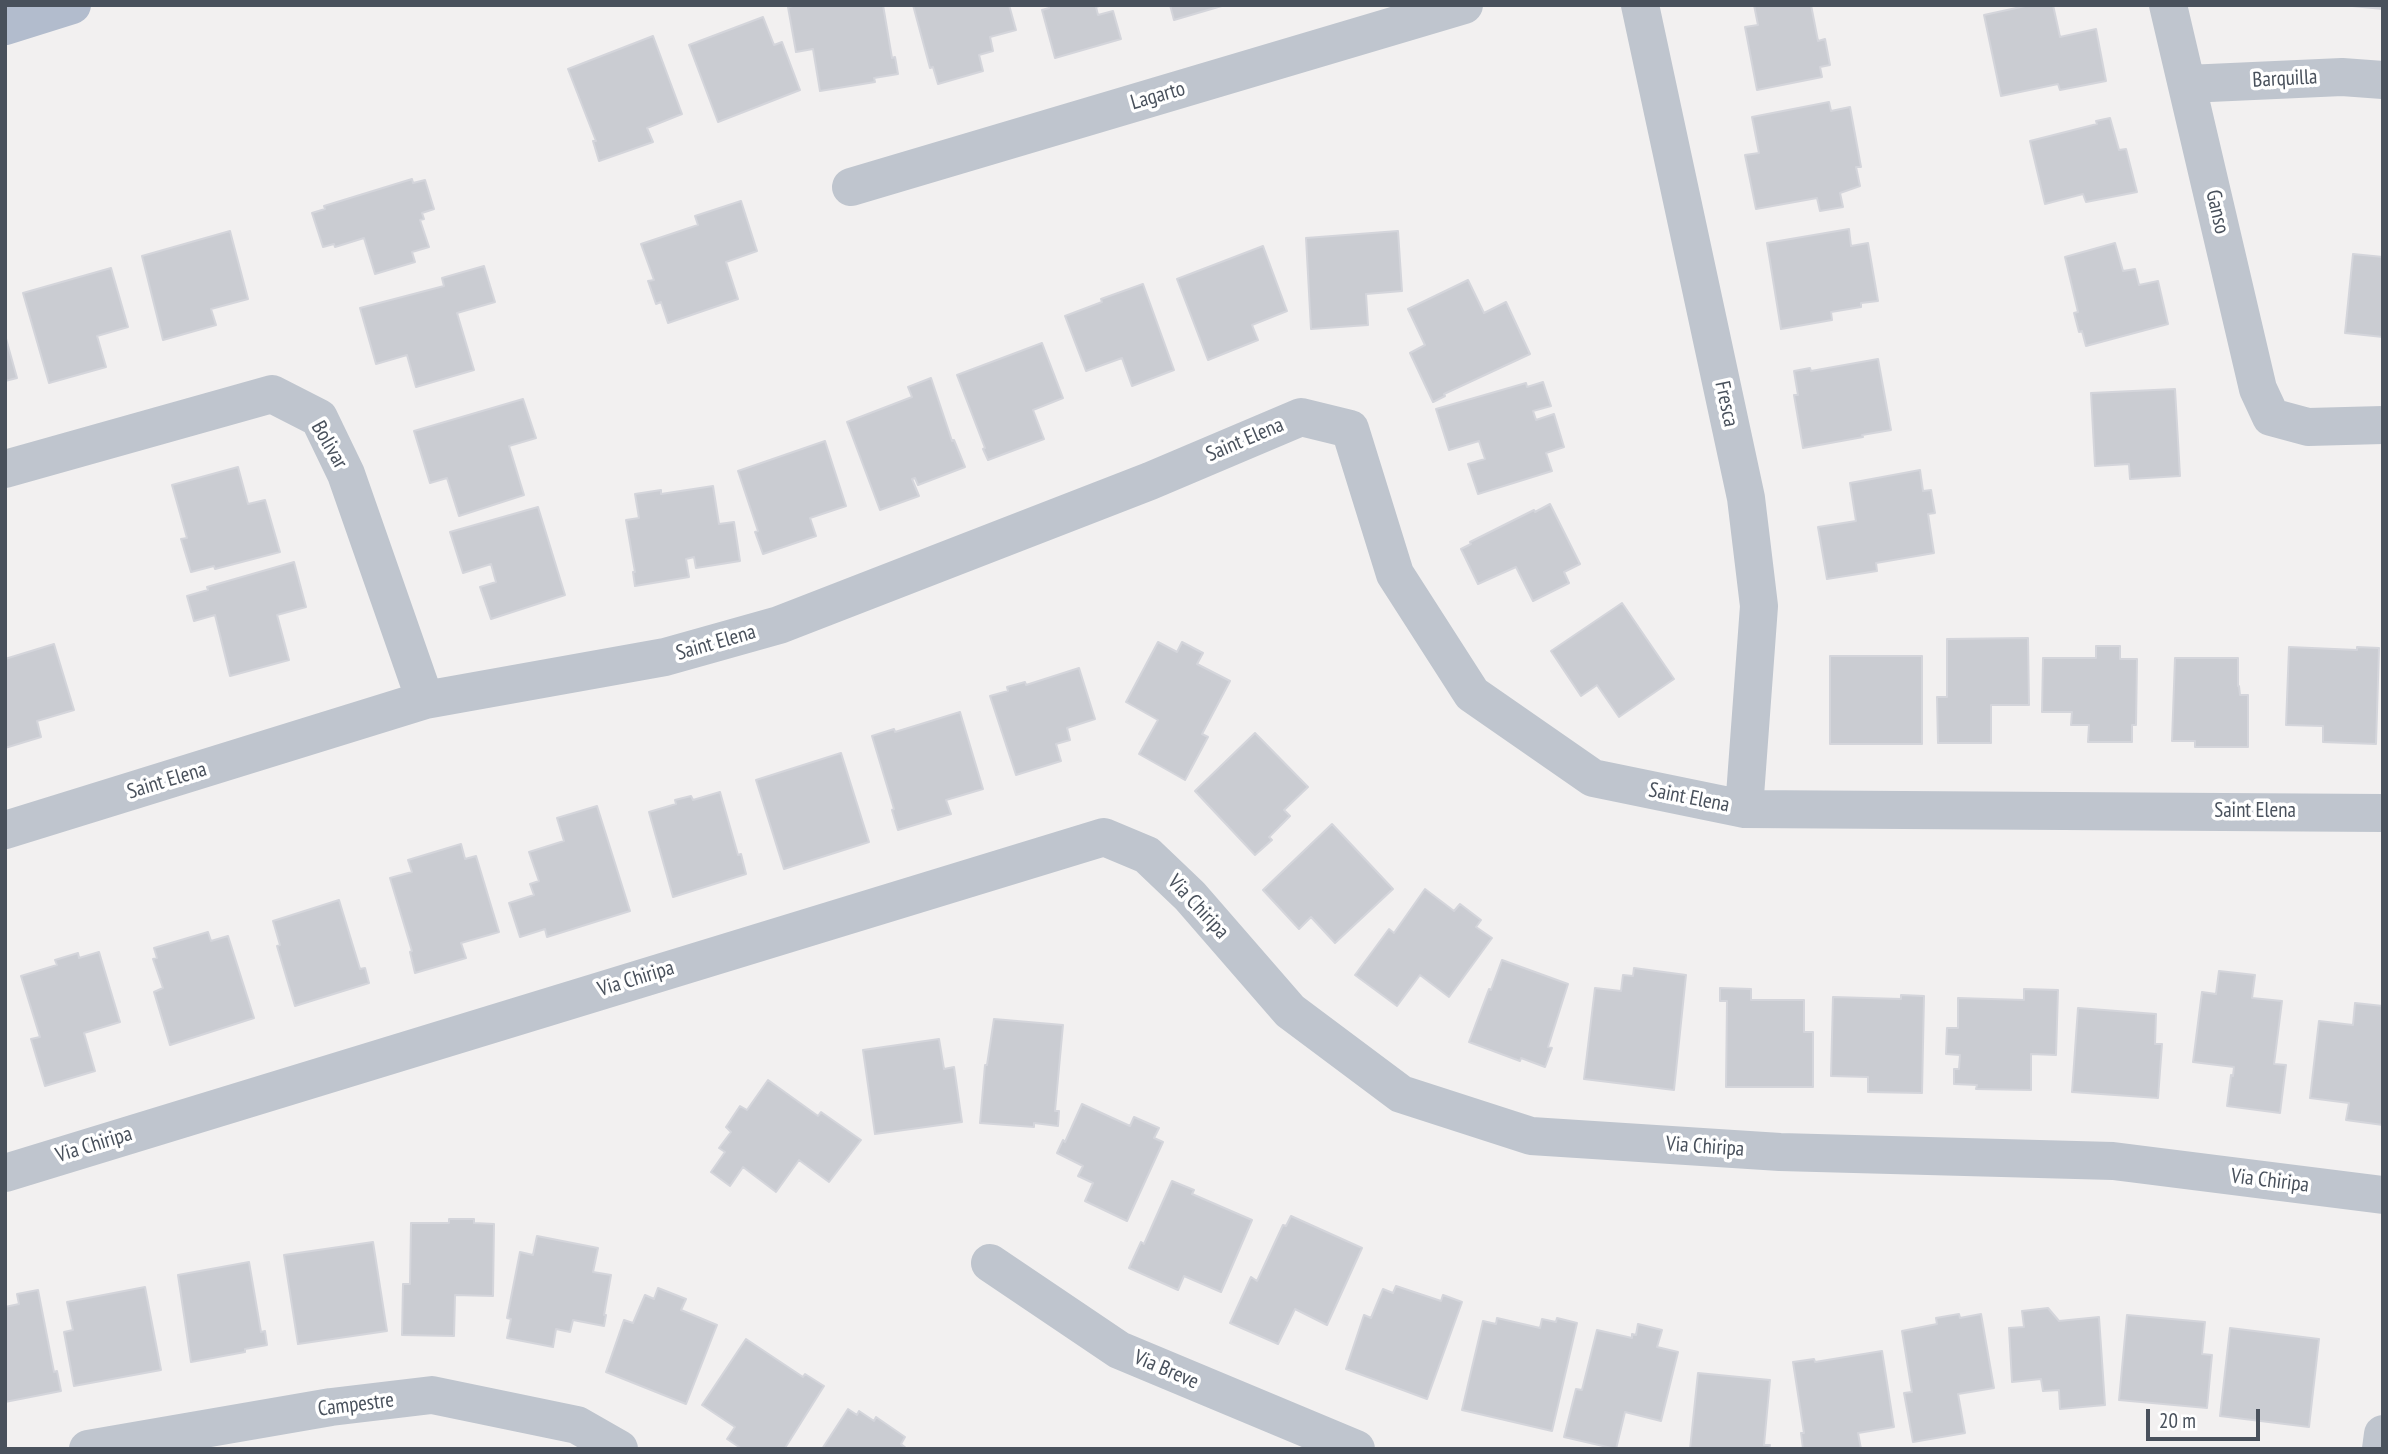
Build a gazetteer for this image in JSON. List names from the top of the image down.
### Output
{
  "streets": {
    "street": [
      "Barquilla",
      "Lagarto",
      "Ganso",
      "Fresca",
      "Saint Elena",
      "Bolivar",
      "Via Chiripa",
      "Via Breve",
      "Campestre"
    ]
  },
  "crossings": [
    ["Barquilla", "Ganso"],
    ["Fresca", "Saint Elena"],
    ["Saint Elena", "Bolivar"]
  ],
  "scale_bar": "20 m"
}
